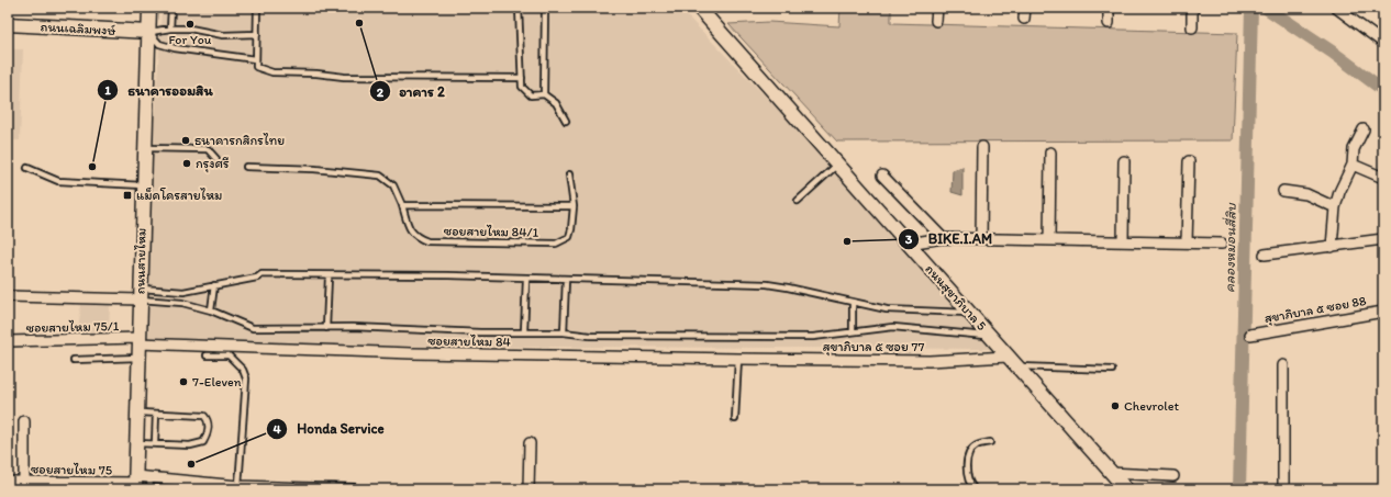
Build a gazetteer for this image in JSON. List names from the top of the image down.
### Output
{
  "streets": {
    "main road": ["ถนนเฉลิมพงษ์", "ถนนสายไหม", "ถนนสุขาภิบาล 5"],
    "street": [
      "สุขาภิบาล ๕ ซอย 88",
      "ซอยสายไหม 75/1",
      "ซอยสายไหม 84",
      "สุขาภิบาล ๕ ซอย 77",
      "ซอยสายไหม 75"
    ],
    "lane": ["ซอยสายไหม 84/1"]
  },
  "crossings": [
    ["ถนนเฉลิมพงษ์", "ถนนสายไหม"],
    ["ถนนสายไหม", "ซอยสายไหม 75/1"],
    ["ถนนสายไหม", "ซอยสายไหม 84"],
    ["ถนนสายไหม", "ซอยสายไหม 75"],
    ["ถนนสุขาภิบาล 5", "สุขาภิบาล ๕ ซอย 77"],
    ["ซอยสายไหม 75/1", "ซอยสายไหม 84"],
    ["ซอยสายไหม 84", "สุขาภิบาล ๕ ซอย 77"]
  ],
  "water": ["คลองหมอนสี่สิบ"],
  "places": {
    "other": [
      "อาคาร 2",
      "For You",
      "ธนาคารกสิกรไทย",
      "กรุงศรี",
      "ธนาคารออมสิน",
      "BIKE.I.AM",
      "7-Eleven",
      "Chevrolet",
      "Honda Service"
    ],
    "transit": ["แม็คโครสายไหม"]
  }
}
